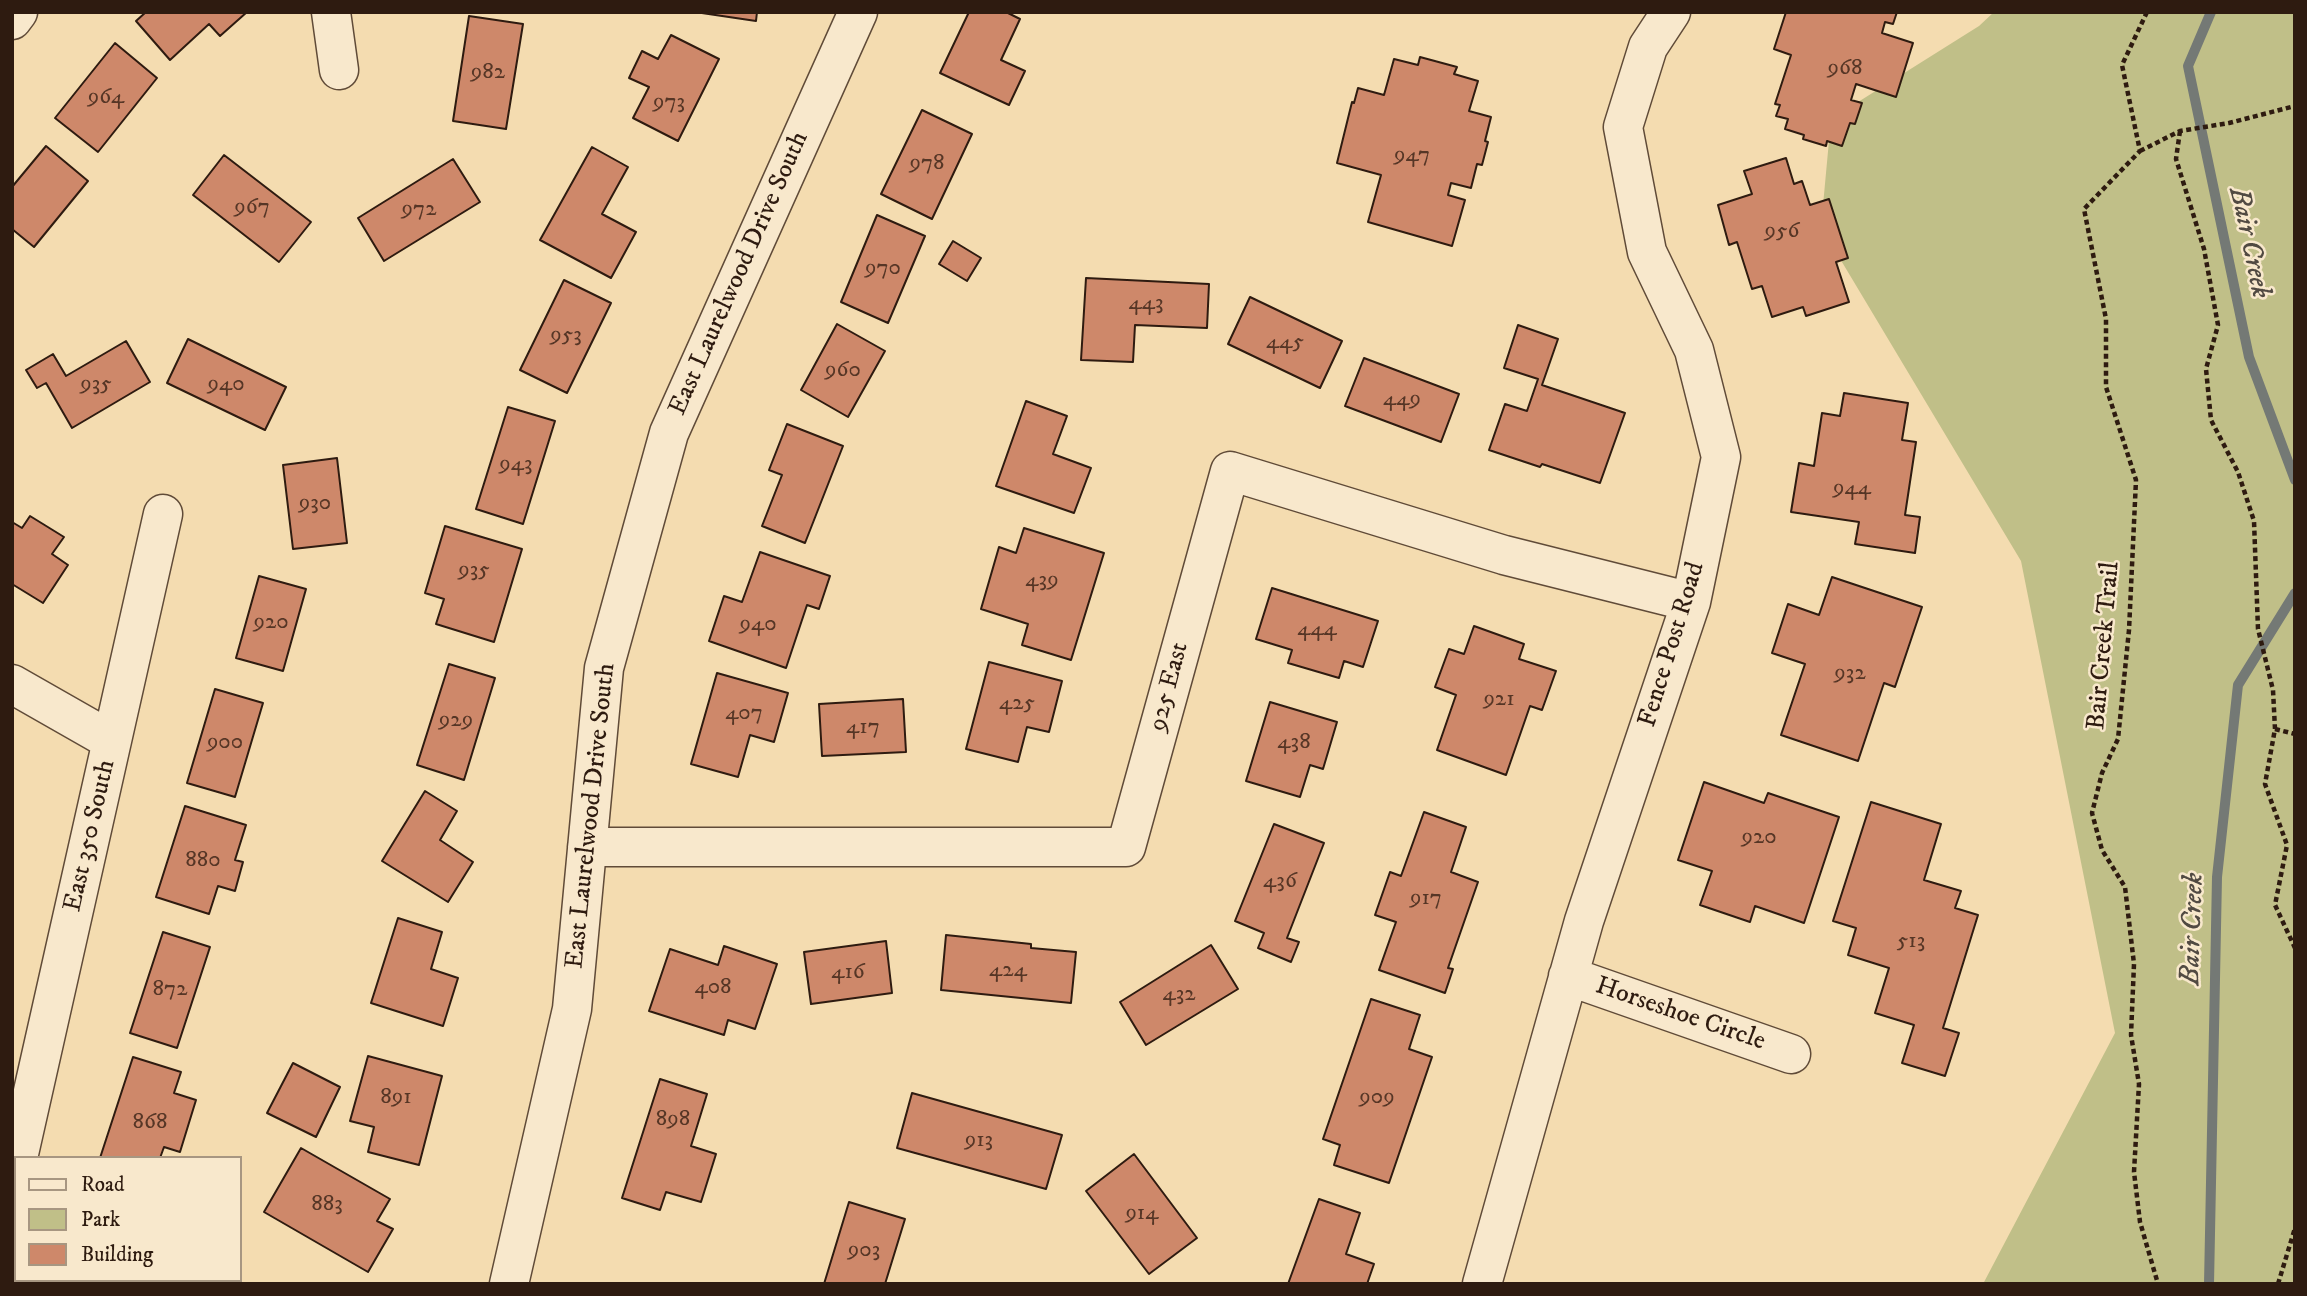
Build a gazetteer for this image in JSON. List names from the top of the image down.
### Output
{
  "streets": {
    "street": [
      "East Laurelwood Drive South",
      "Fence Post Road",
      "925 East",
      "East 350 South",
      "Horseshoe Circle"
    ],
    "path": ["Bair Creek Trail"]
  },
  "crossings": [
    ["East Laurelwood Drive South", "925 East"],
    ["Fence Post Road", "925 East"],
    ["Fence Post Road", "Horseshoe Circle"]
  ],
  "water": ["Bair Creek"],
  "house_numbers": [
    "968",
    "982",
    "964",
    "973",
    "947",
    "978",
    "967",
    "972",
    "956",
    "970",
    "443",
    "953",
    "445",
    "960",
    "935",
    "940",
    "449",
    "943",
    "944",
    "930",
    "935",
    "439",
    "920",
    "940",
    "444",
    "932",
    "921",
    "425",
    "407",
    "929",
    "417",
    "900",
    "438",
    "920",
    "880",
    "436",
    "917",
    "513",
    "424",
    "416",
    "408",
    "872",
    "432",
    "891",
    "909",
    "898",
    "868",
    "913",
    "883",
    "914",
    "903"
  ],
  "legend": ["Road", "Park", "Building"]
}
